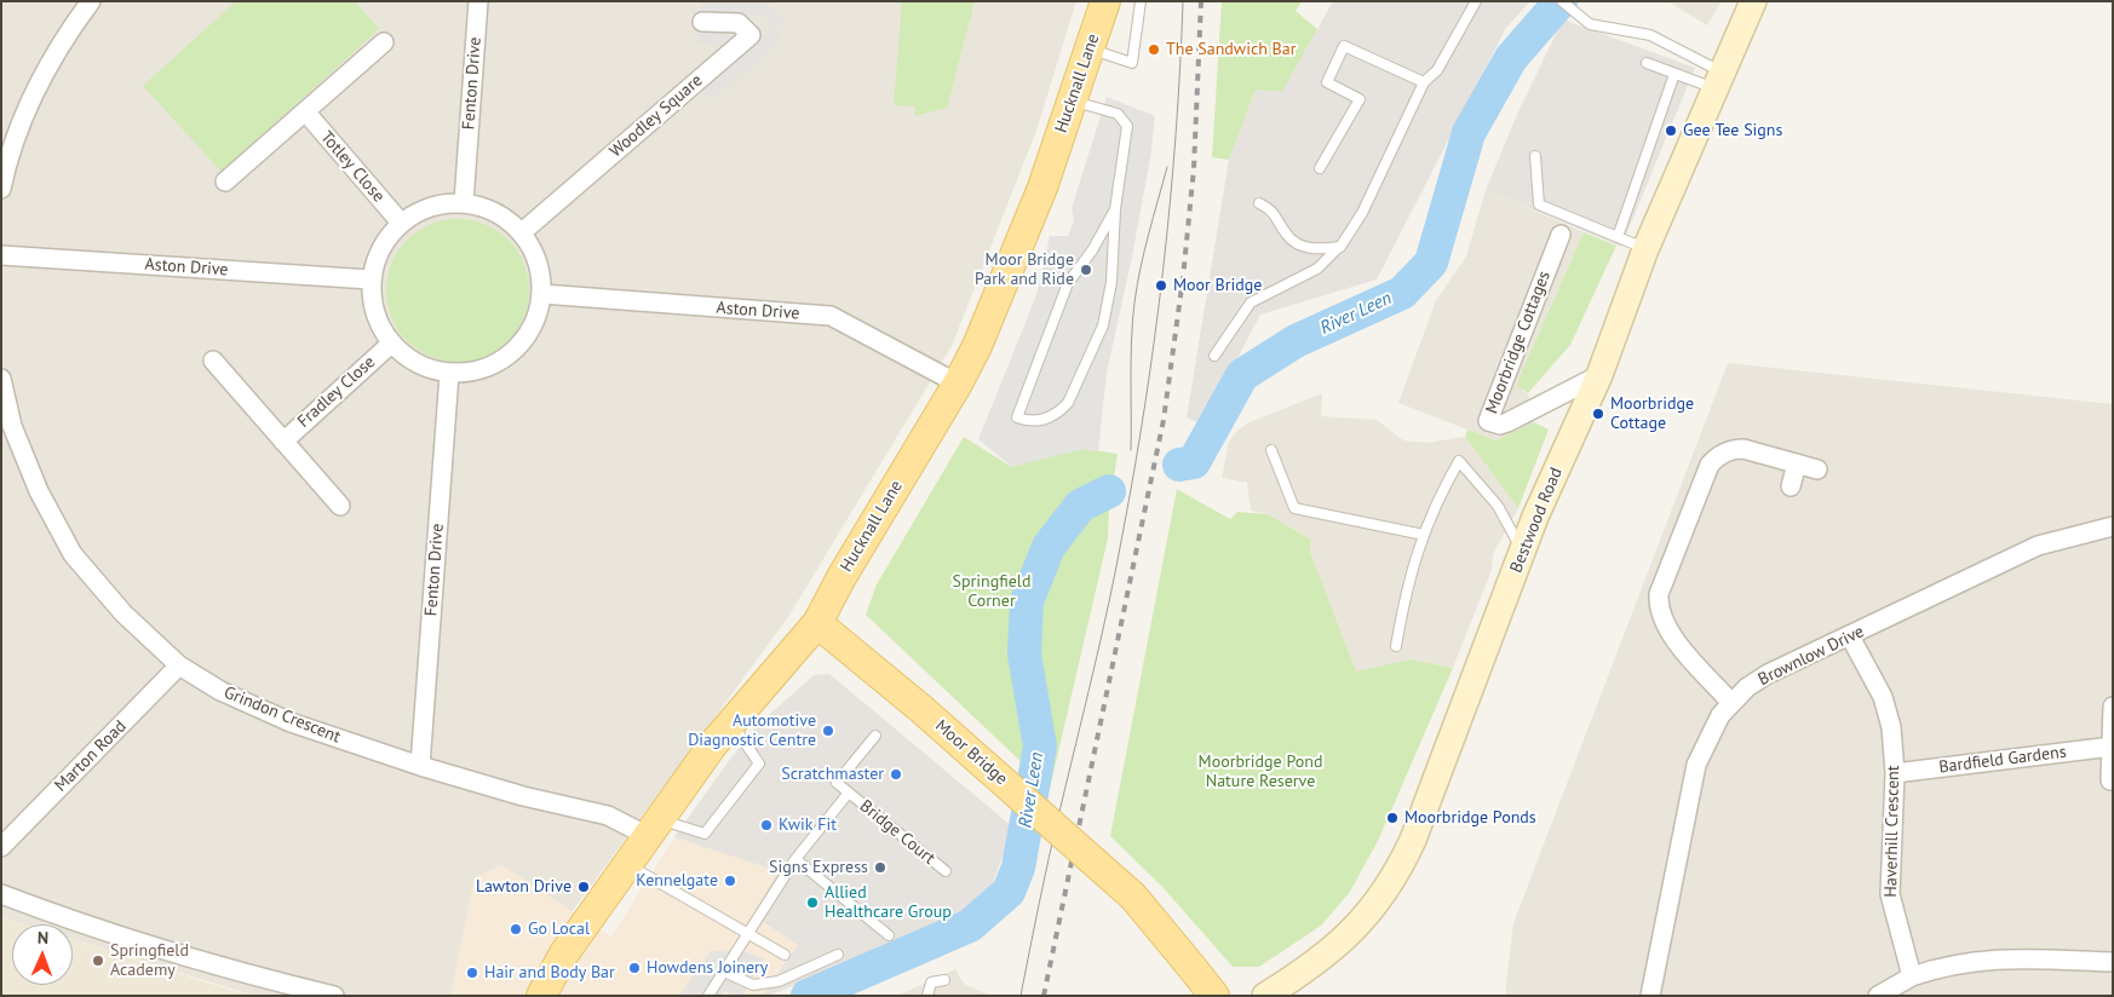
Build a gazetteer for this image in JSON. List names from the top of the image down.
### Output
{
  "streets": {
    "main road": ["Hucknall Lane", "Bestwood Road", "Moor Bridge"],
    "street": [
      "Fenton Drive",
      "Woodley Square",
      "Totley Close",
      "Aston Drive",
      "Moorbridge Cottages",
      "Fradley Close",
      "Brownlow Drive",
      "Grindon Crescent",
      "Marton Road",
      "Bardfield Gardens",
      "Haverhill Crescent"
    ],
    "lane": ["Bridge Court"]
  },
  "crossings": [
    ["Fenton Drive", "Woodley Square"],
    ["Fenton Drive", "Totley Close"],
    ["Fenton Drive", "Aston Drive"],
    ["Fenton Drive", "Fradley Close"],
    ["Fenton Drive", "Grindon Crescent"],
    ["Hucknall Lane", "Aston Drive"],
    ["Hucknall Lane", "Grindon Crescent"],
    ["Hucknall Lane", "Moor Bridge"],
    ["Woodley Square", "Totley Close"],
    ["Woodley Square", "Aston Drive"],
    ["Woodley Square", "Fradley Close"],
    ["Totley Close", "Aston Drive"],
    ["Totley Close", "Fradley Close"],
    ["Aston Drive", "Fradley Close"],
    ["Moorbridge Cottages", "Bestwood Road"],
    ["Brownlow Drive", "Haverhill Crescent"],
    ["Grindon Crescent", "Marton Road"],
    ["Bardfield Gardens", "Haverhill Crescent"]
  ],
  "water": ["River Leen"],
  "parks": ["Springfield Corner", "Moorbridge Pond Nature Reserve"],
  "places": [
    "The Sandwich Bar",
    "Gee Tee Signs",
    "Moor Bridge Park and Ride",
    "Moor Bridge",
    "Moorbridge Cottage",
    "Automotive Diagnostic Centre",
    "Scratchmaster",
    "Moorbridge Ponds",
    "Kwik Fit",
    "Signs Express",
    "Kennelgate",
    "Lawton Drive",
    "Allied Healthcare Group",
    "Go Local",
    "Springfield Academy",
    "Howdens Joinery",
    "Hair and Body Bar"
  ],
  "north": "top"
}
